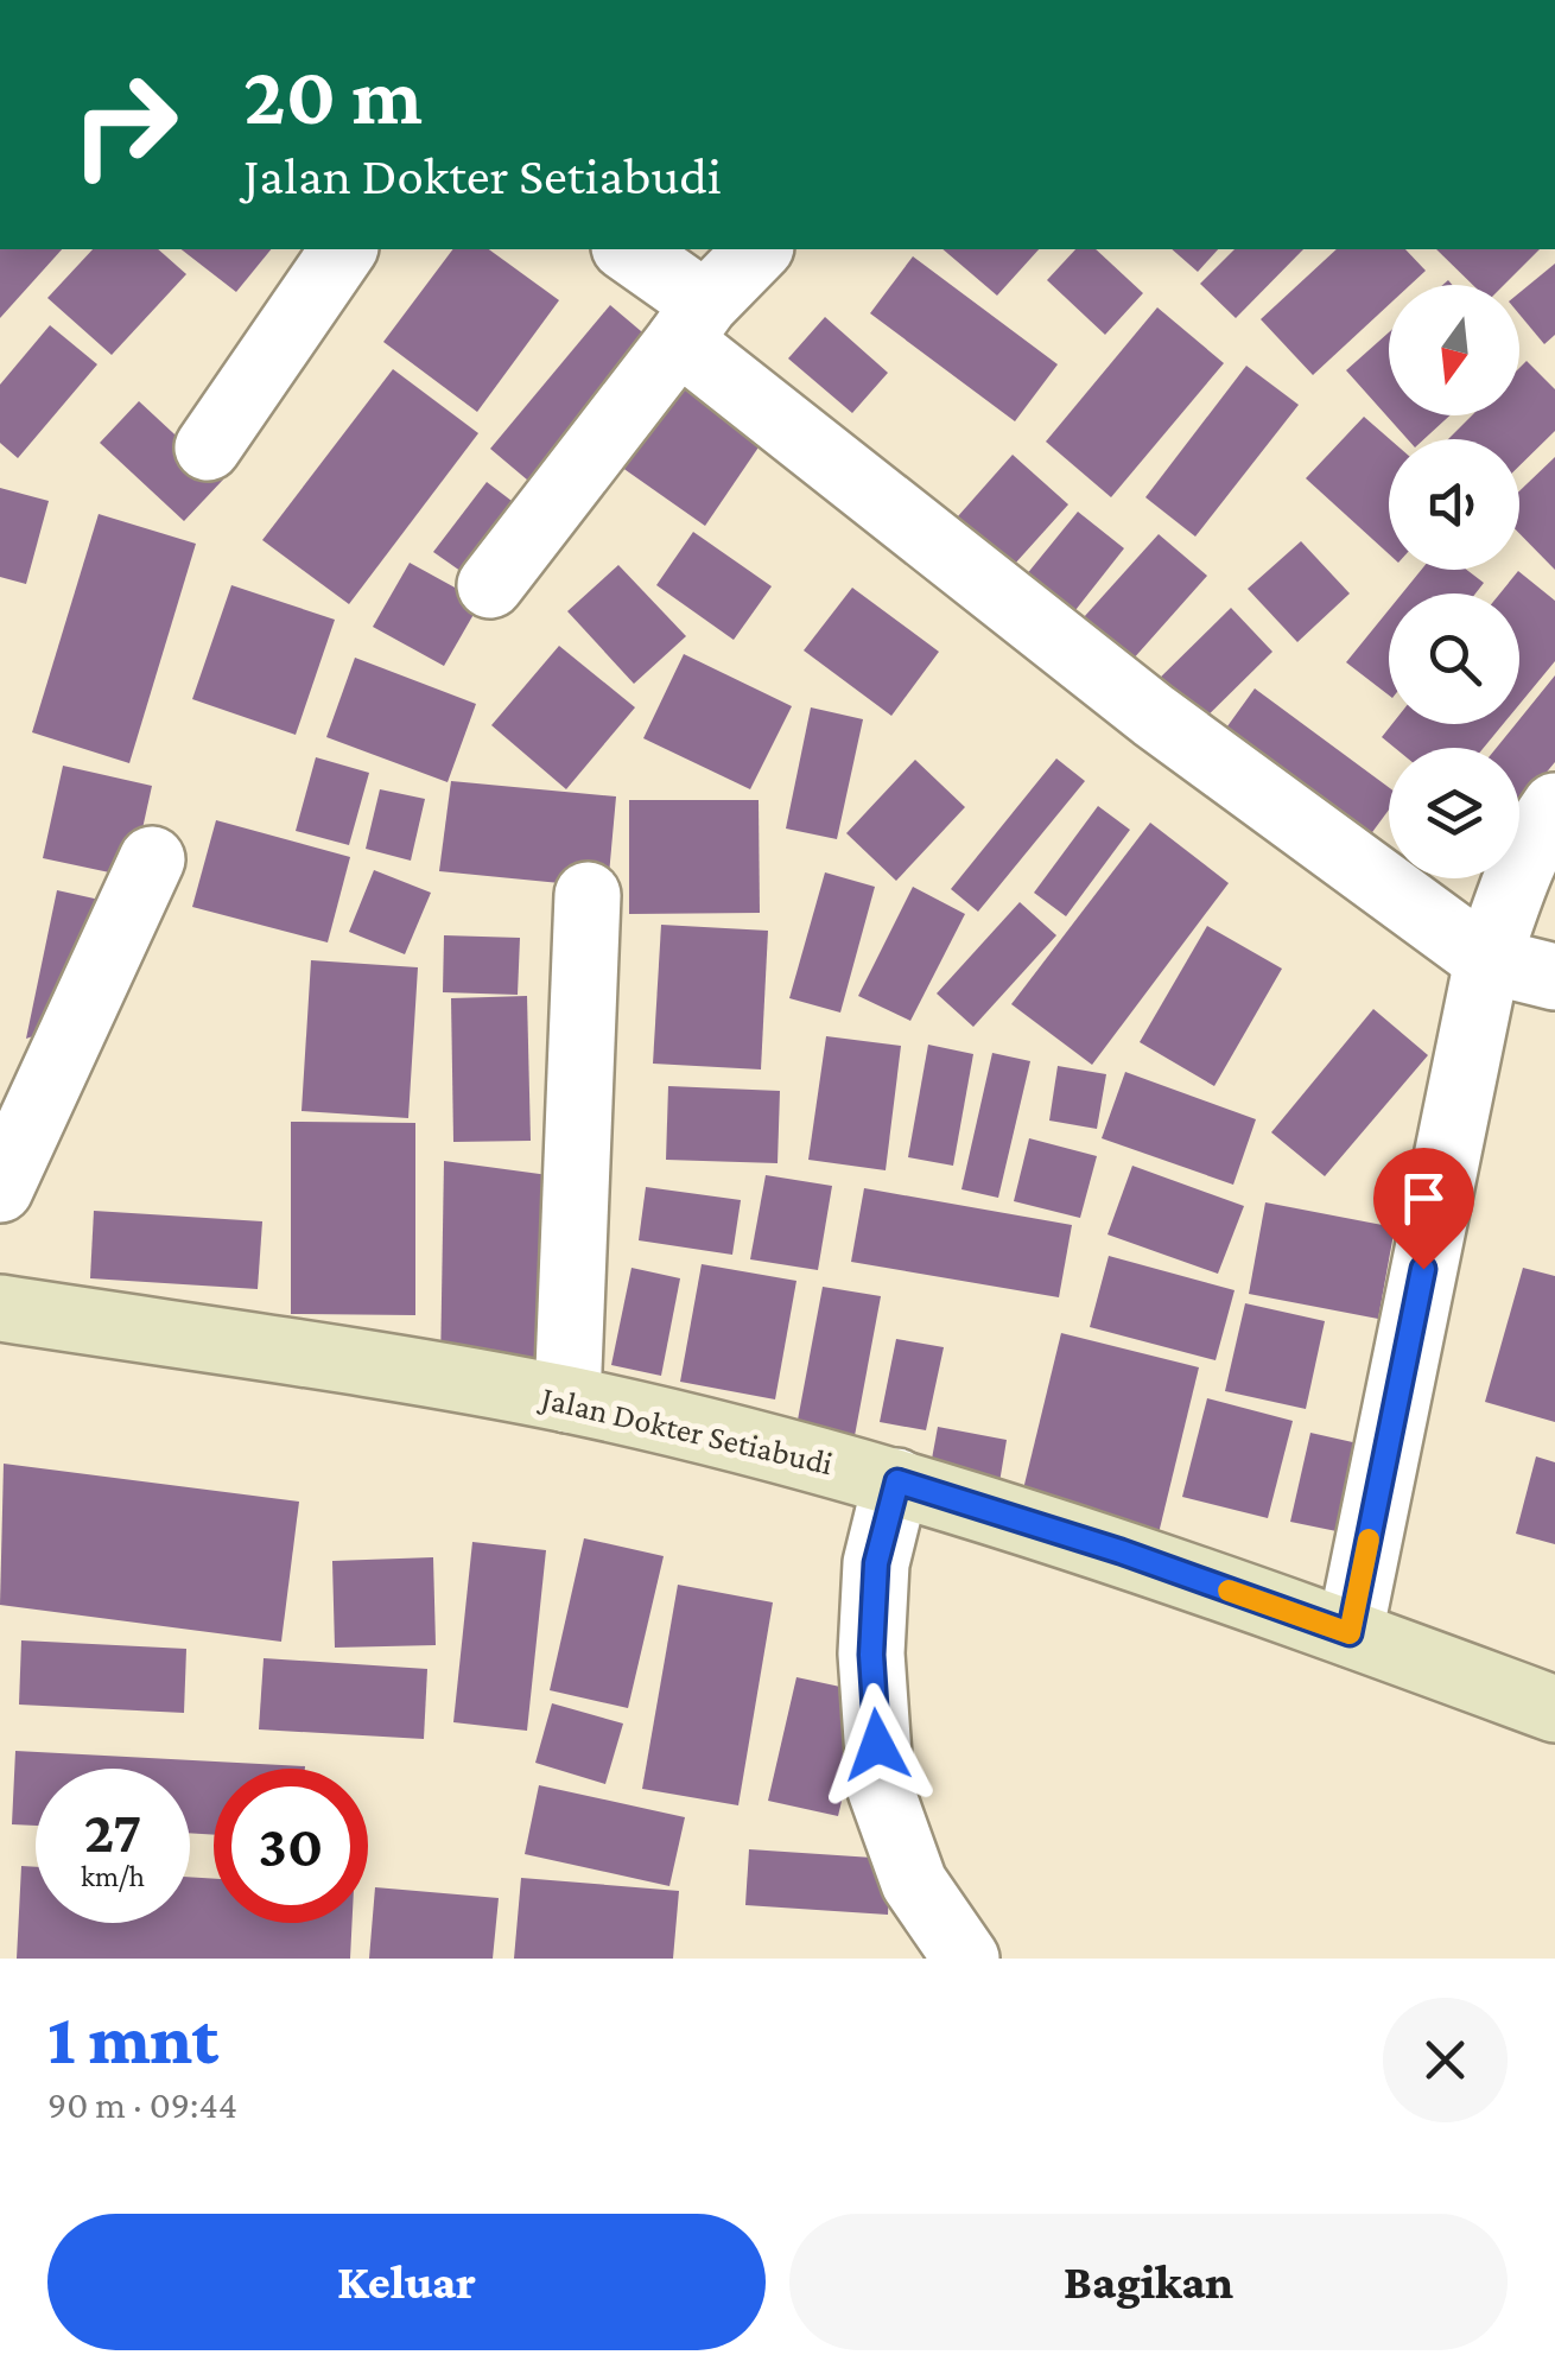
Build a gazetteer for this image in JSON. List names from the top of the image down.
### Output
{
  "streets": {
    "street": ["Jalan Dokter Setiabudi"]
  },
  "north": "bottom",
  "page": {
    "turn": ["20 m", "Jalan Dokter Setiabudi"],
    "speed": "27 km/h",
    "limit": "30",
    "heading": ["1 mnt", "90 m · 09:44"],
    "buttons": ["Keluar", "Bagikan"]
  }
}
